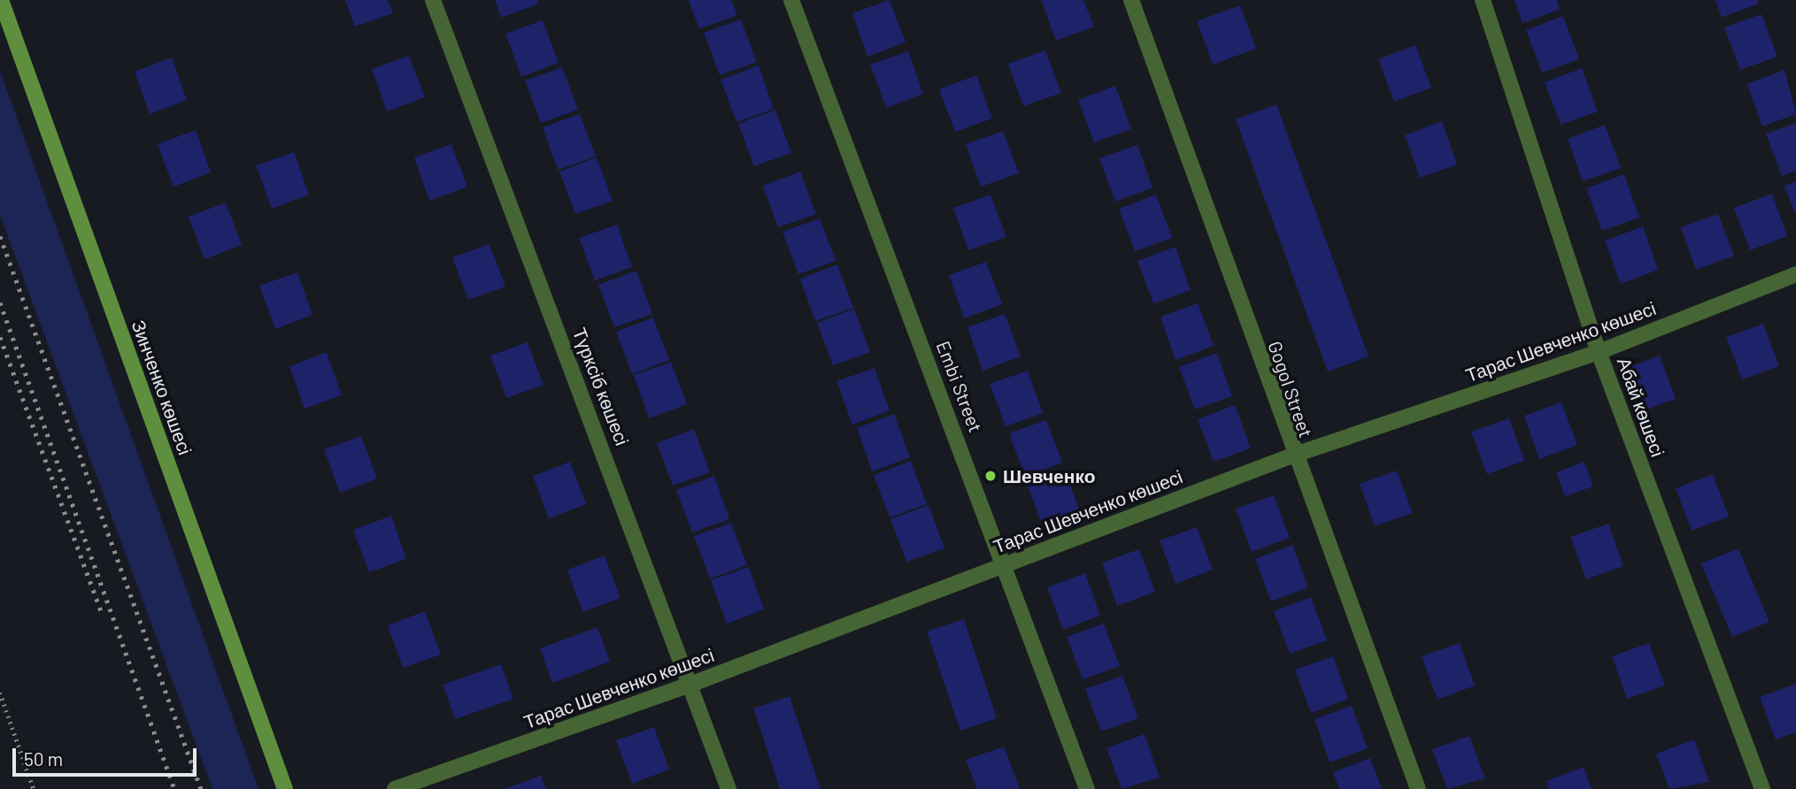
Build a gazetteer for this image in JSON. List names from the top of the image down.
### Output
{
  "streets": {
    "main road": ["Зинченко көшесі"],
    "street": [
      "Тарас Шевченко көшесі",
      "Түрксіб көшесі",
      "Embi Street",
      "Gogol Street",
      "Абай көшесі"
    ]
  },
  "crossings": [
    ["Тарас Шевченко көшесі", "Түрксіб көшесі"],
    ["Тарас Шевченко көшесі", "Embi Street"],
    ["Тарас Шевченко көшесі", "Gogol Street"],
    ["Тарас Шевченко көшесі", "Абай көшесі"]
  ],
  "places": ["Шевченко"],
  "scale_bar": "50 m"
}
